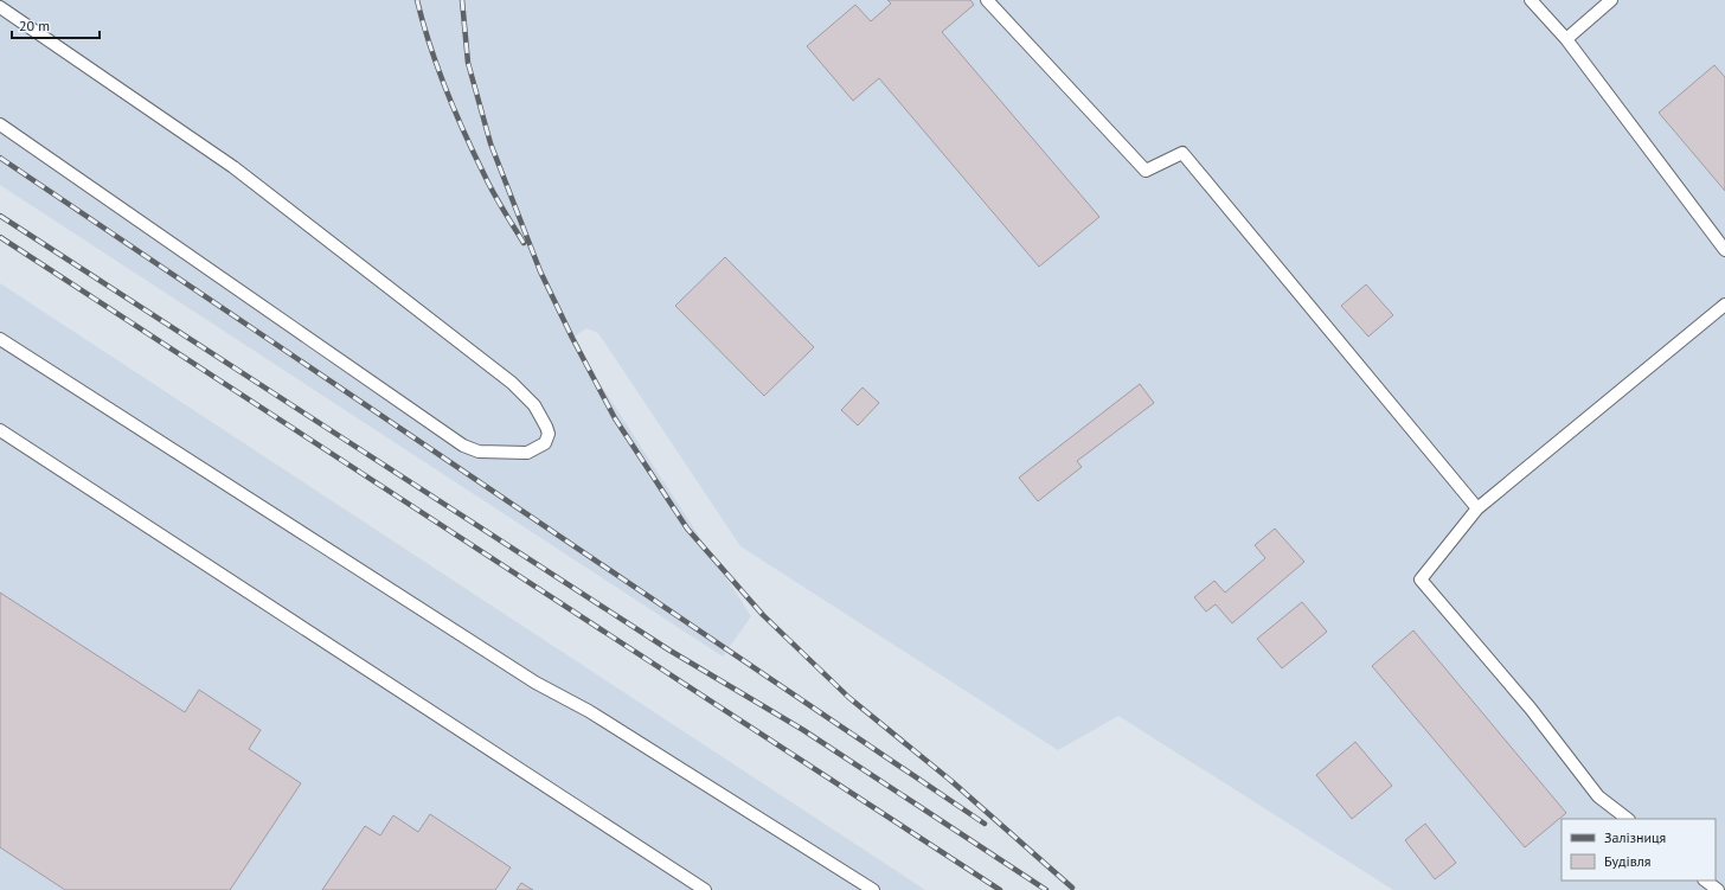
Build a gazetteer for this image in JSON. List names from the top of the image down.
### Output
{
  "legend": ["Залізниця", "Будівля"],
  "scale_bar": "20 m"
}
